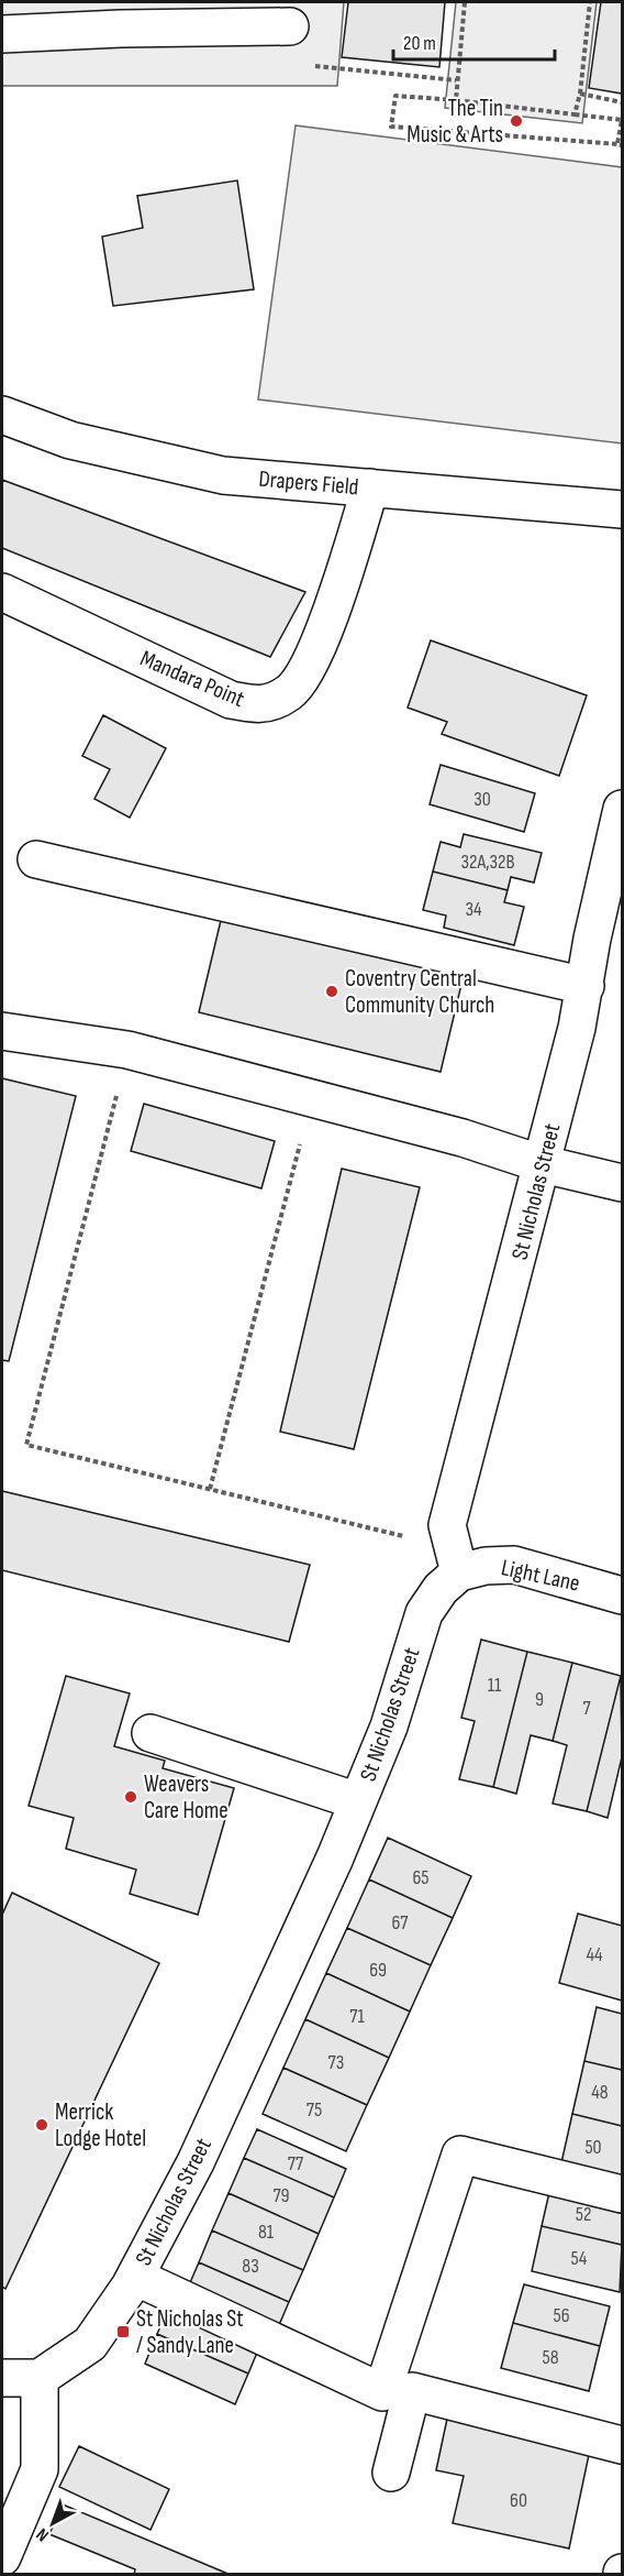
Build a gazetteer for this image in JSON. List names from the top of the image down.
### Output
{
  "streets": {
    "street": [
      "Drapers Field",
      "Mandara Point",
      "St Nicholas Street",
      "Light Lane"
    ]
  },
  "crossings": [
    ["Drapers Field", "Mandara Point"],
    ["St Nicholas Street", "Light Lane"]
  ],
  "places": {
    "other": [
      "The Tin Music & Arts",
      "Coventry Central Community Church",
      "Weavers Care Home",
      "Merrick Lodge Hotel"
    ],
    "transit": ["St Nicholas St / Sandy Lane"]
  },
  "house_numbers": [
    "30",
    "32A,32B",
    "34",
    "11",
    "9",
    "7",
    "65",
    "67",
    "44",
    "69",
    "71",
    "73",
    "48",
    "75",
    "50",
    "77",
    "79",
    "52",
    "81",
    "54",
    "83",
    "56",
    "58",
    "60"
  ],
  "scale_bar": "20 m",
  "north": "bottom left"
}
